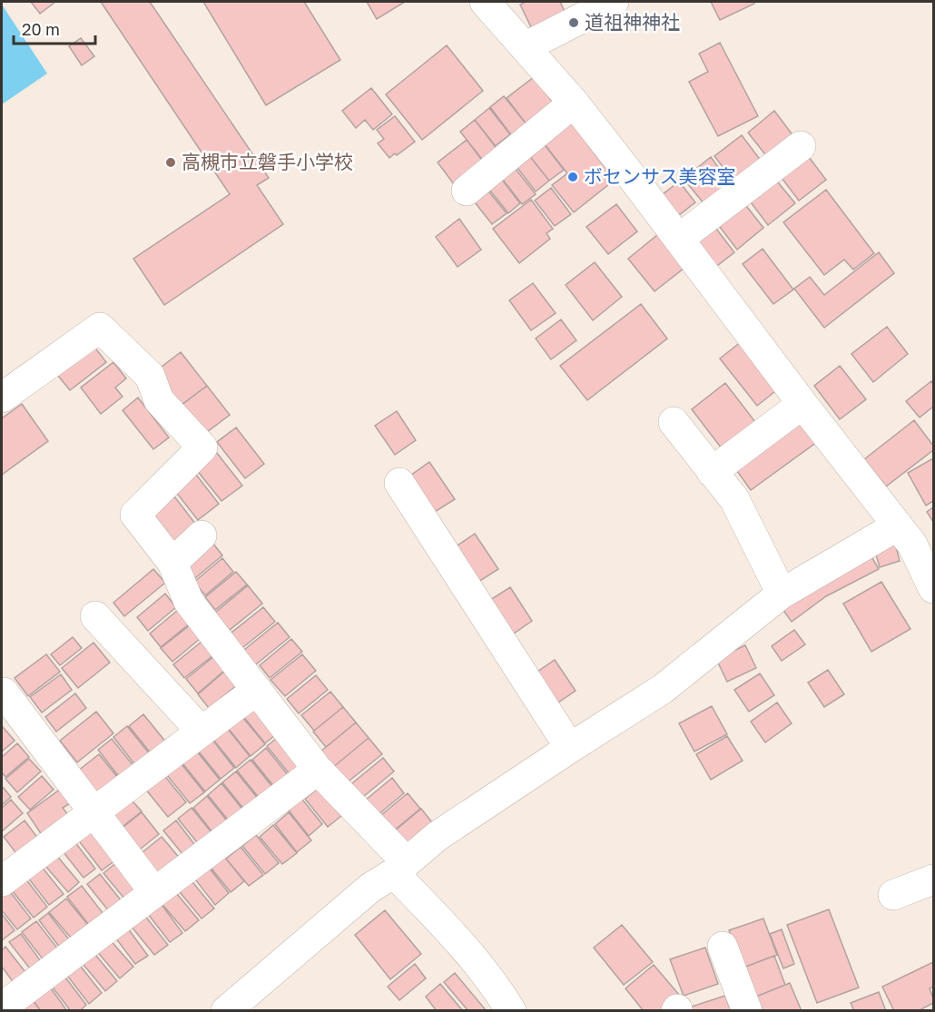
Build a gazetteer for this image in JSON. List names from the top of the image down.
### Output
{
  "places": ["道祖神神社", "高槻市立磐手小学校", "ボセンサス美容室"],
  "scale_bar": "20 m"
}
